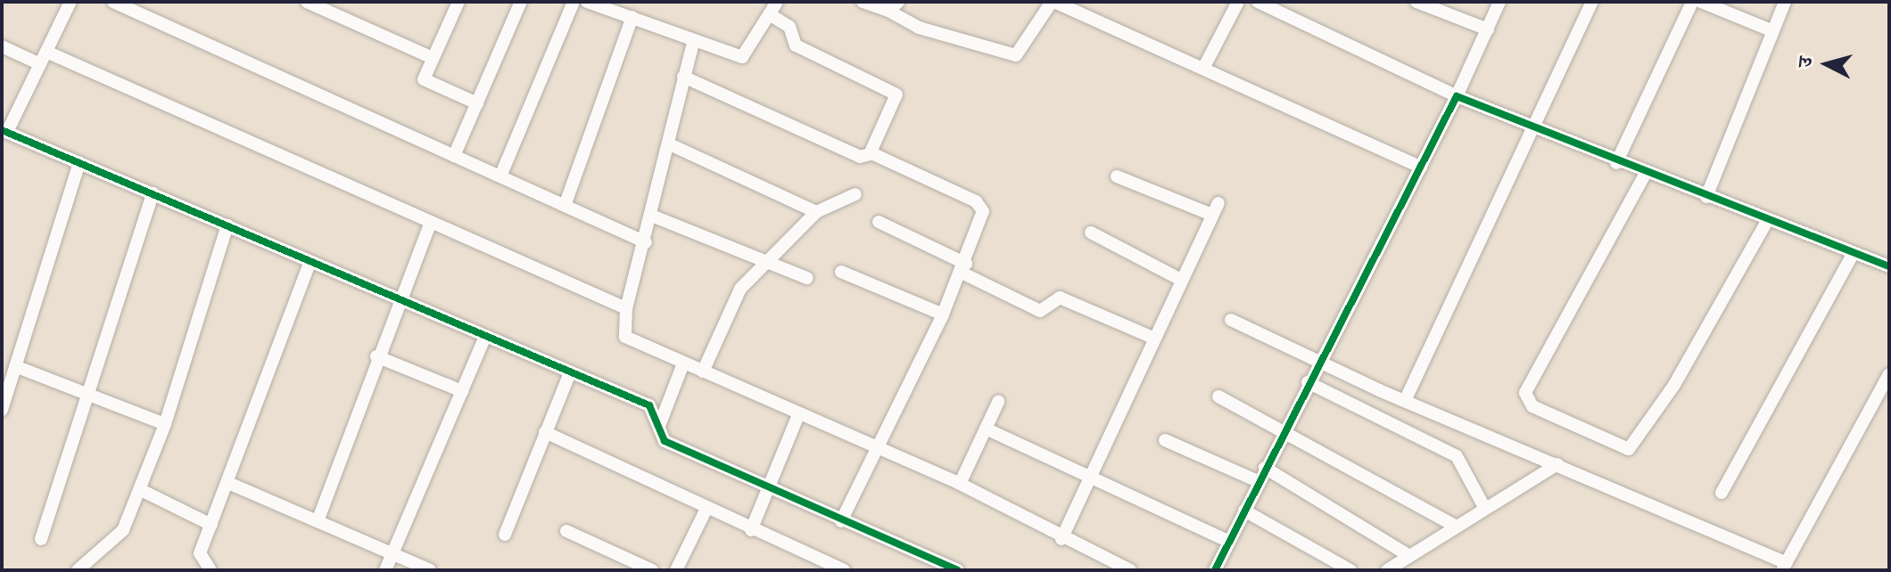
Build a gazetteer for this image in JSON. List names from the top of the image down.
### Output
{
  "north": "left"
}
